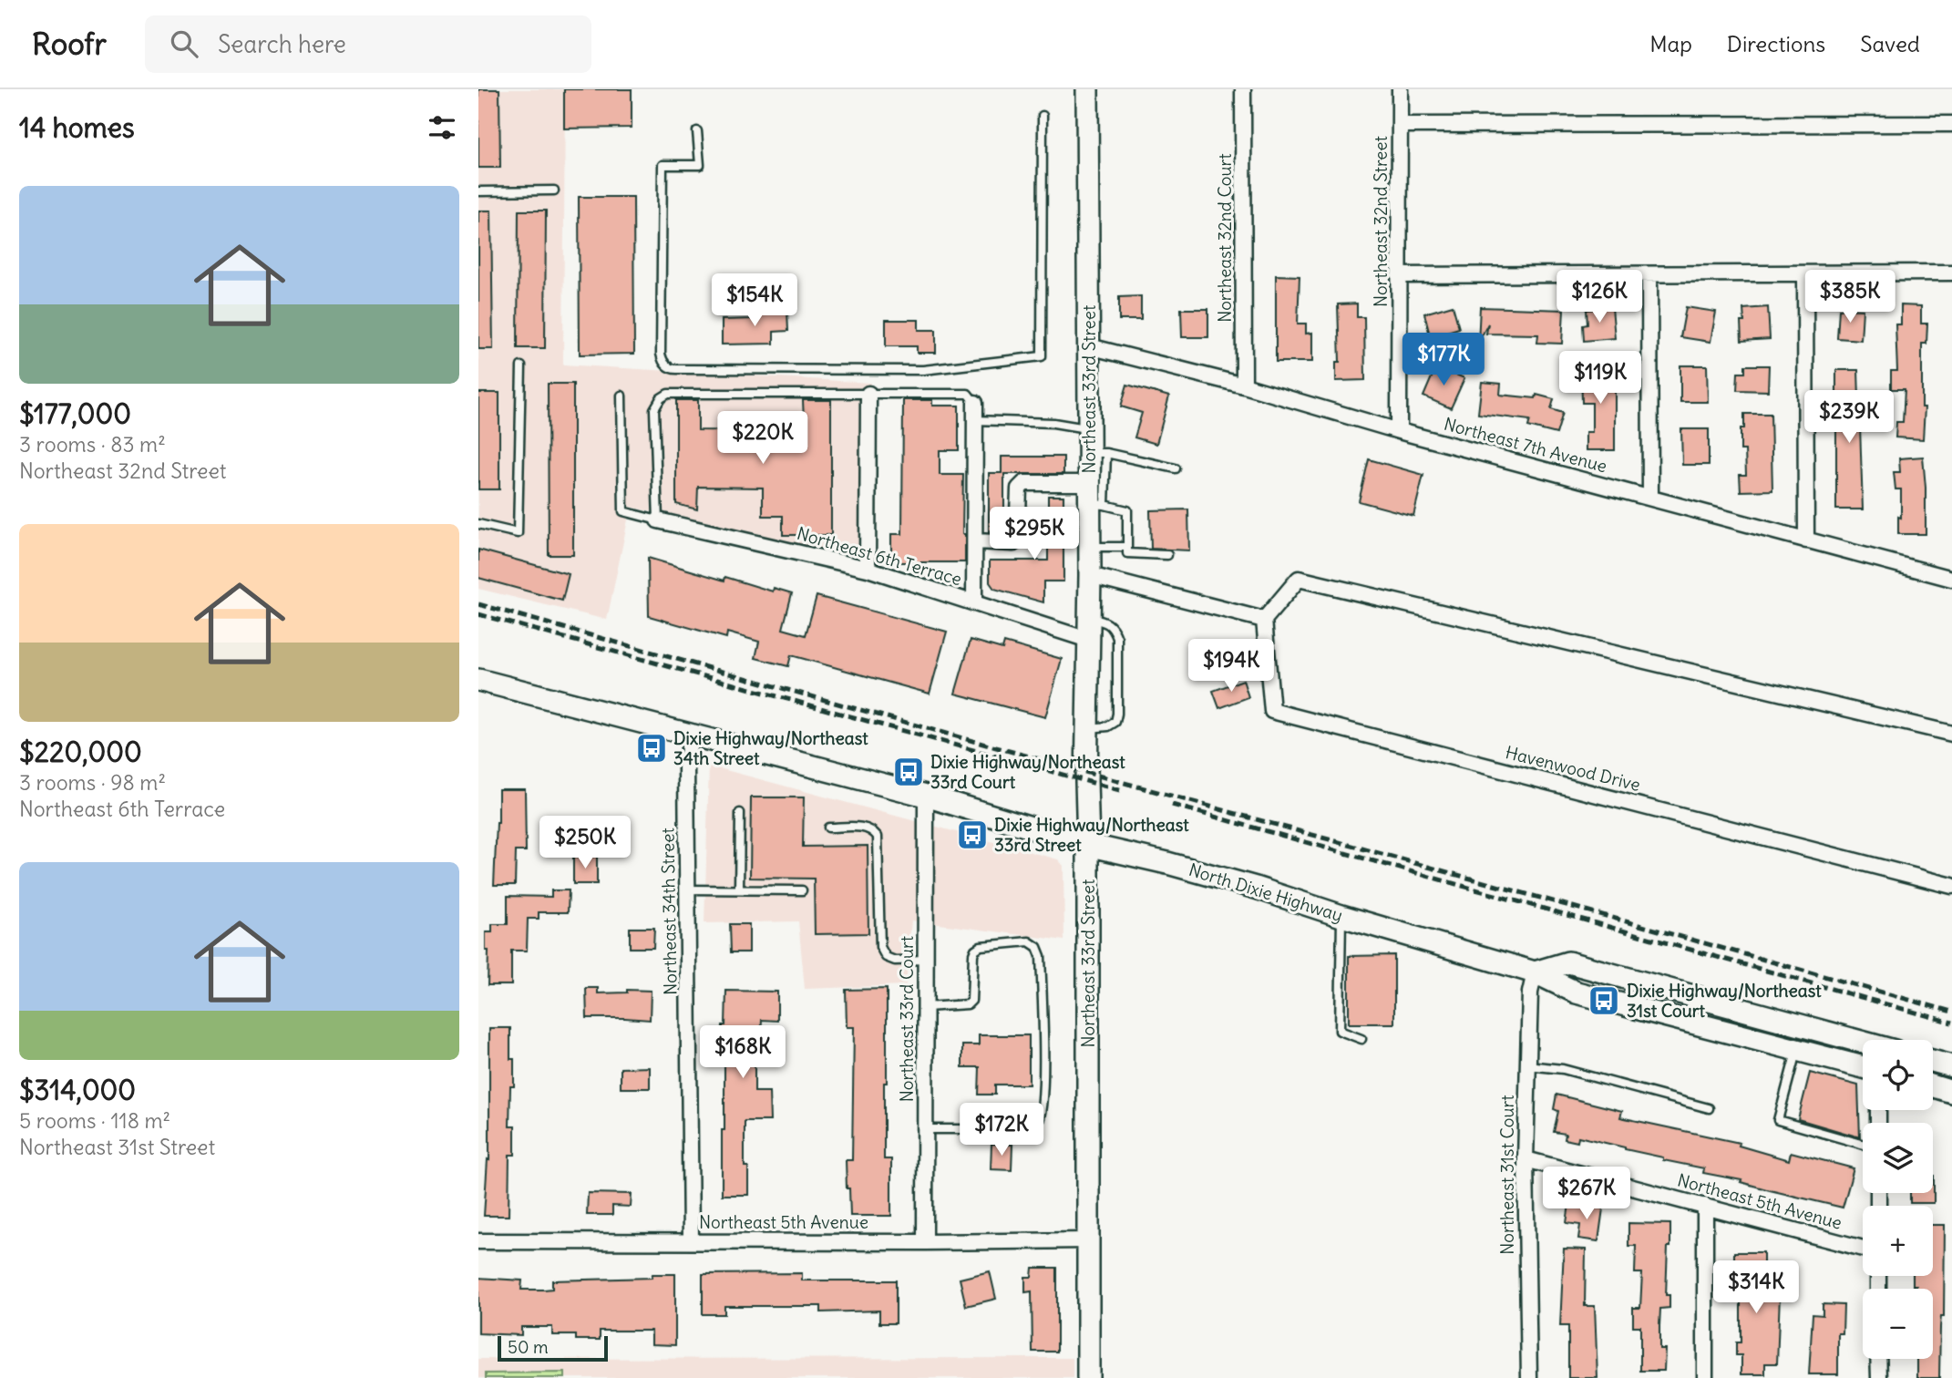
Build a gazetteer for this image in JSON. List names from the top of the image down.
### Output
{
  "streets": {
    "main road": ["Northeast 33rd Street", "North Dixie Highway"],
    "street": [
      "Northeast 32nd Street",
      "Northeast 32nd Court",
      "Northeast 7th Avenue",
      "Northeast 6th Terrace",
      "Havenwood Drive",
      "Northeast 34th Street",
      "Northeast 33rd Court",
      "Northeast 31st Court",
      "Northeast 5th Avenue"
    ]
  },
  "crossings": [
    ["Northeast 32nd Street", "Northeast 7th Avenue"],
    ["Northeast 32nd Court", "Northeast 7th Avenue"],
    ["Northeast 33rd Street", "Northeast 7th Avenue"],
    ["Northeast 33rd Street", "Northeast 6th Terrace"],
    ["Northeast 33rd Street", "North Dixie Highway"],
    ["Northeast 33rd Street", "Northeast 5th Avenue"],
    ["North Dixie Highway", "Northeast 34th Street"],
    ["North Dixie Highway", "Northeast 33rd Court"],
    ["North Dixie Highway", "Northeast 31st Court"],
    ["Northeast 34th Street", "Northeast 5th Avenue"],
    ["Northeast 33rd Court", "Northeast 5th Avenue"],
    ["Northeast 31st Court", "Northeast 5th Avenue"]
  ],
  "places": {
    "bus stop": [
      "Dixie Highway/Northeast 34th Street",
      "Dixie Highway/Northeast 33rd Court",
      "Dixie Highway/Northeast 33rd Street",
      "Dixie Highway/Northeast 31st Court"
    ]
  },
  "scale_bar": "50 m",
  "page": {
    "header": "Roofr",
    "search": "Search here",
    "nav": ["Map", "Directions", "Saved"],
    "heading": "14 homes",
    "list": [
      {
        "name": "$177,000",
        "note": "3 rooms · 83 m² · Northeast 32nd Street"
      },
      {
        "name": "$220,000",
        "note": "3 rooms · 98 m² · Northeast 6th Terrace"
      },
      {
        "name": "$314,000",
        "note": "5 rooms · 118 m² · Northeast 31st Street"
      }
    ],
    "price": [
      "$126K",
      "$385K",
      "$154K",
      "$177K",
      "$119K",
      "$239K",
      "$220K",
      "$295K",
      "$194K",
      "$250K",
      "$168K",
      "$172K",
      "$267K",
      "$314K"
    ],
    "map_buttons": ["+", "−"],
    "scale": "50 m"
  }
}
